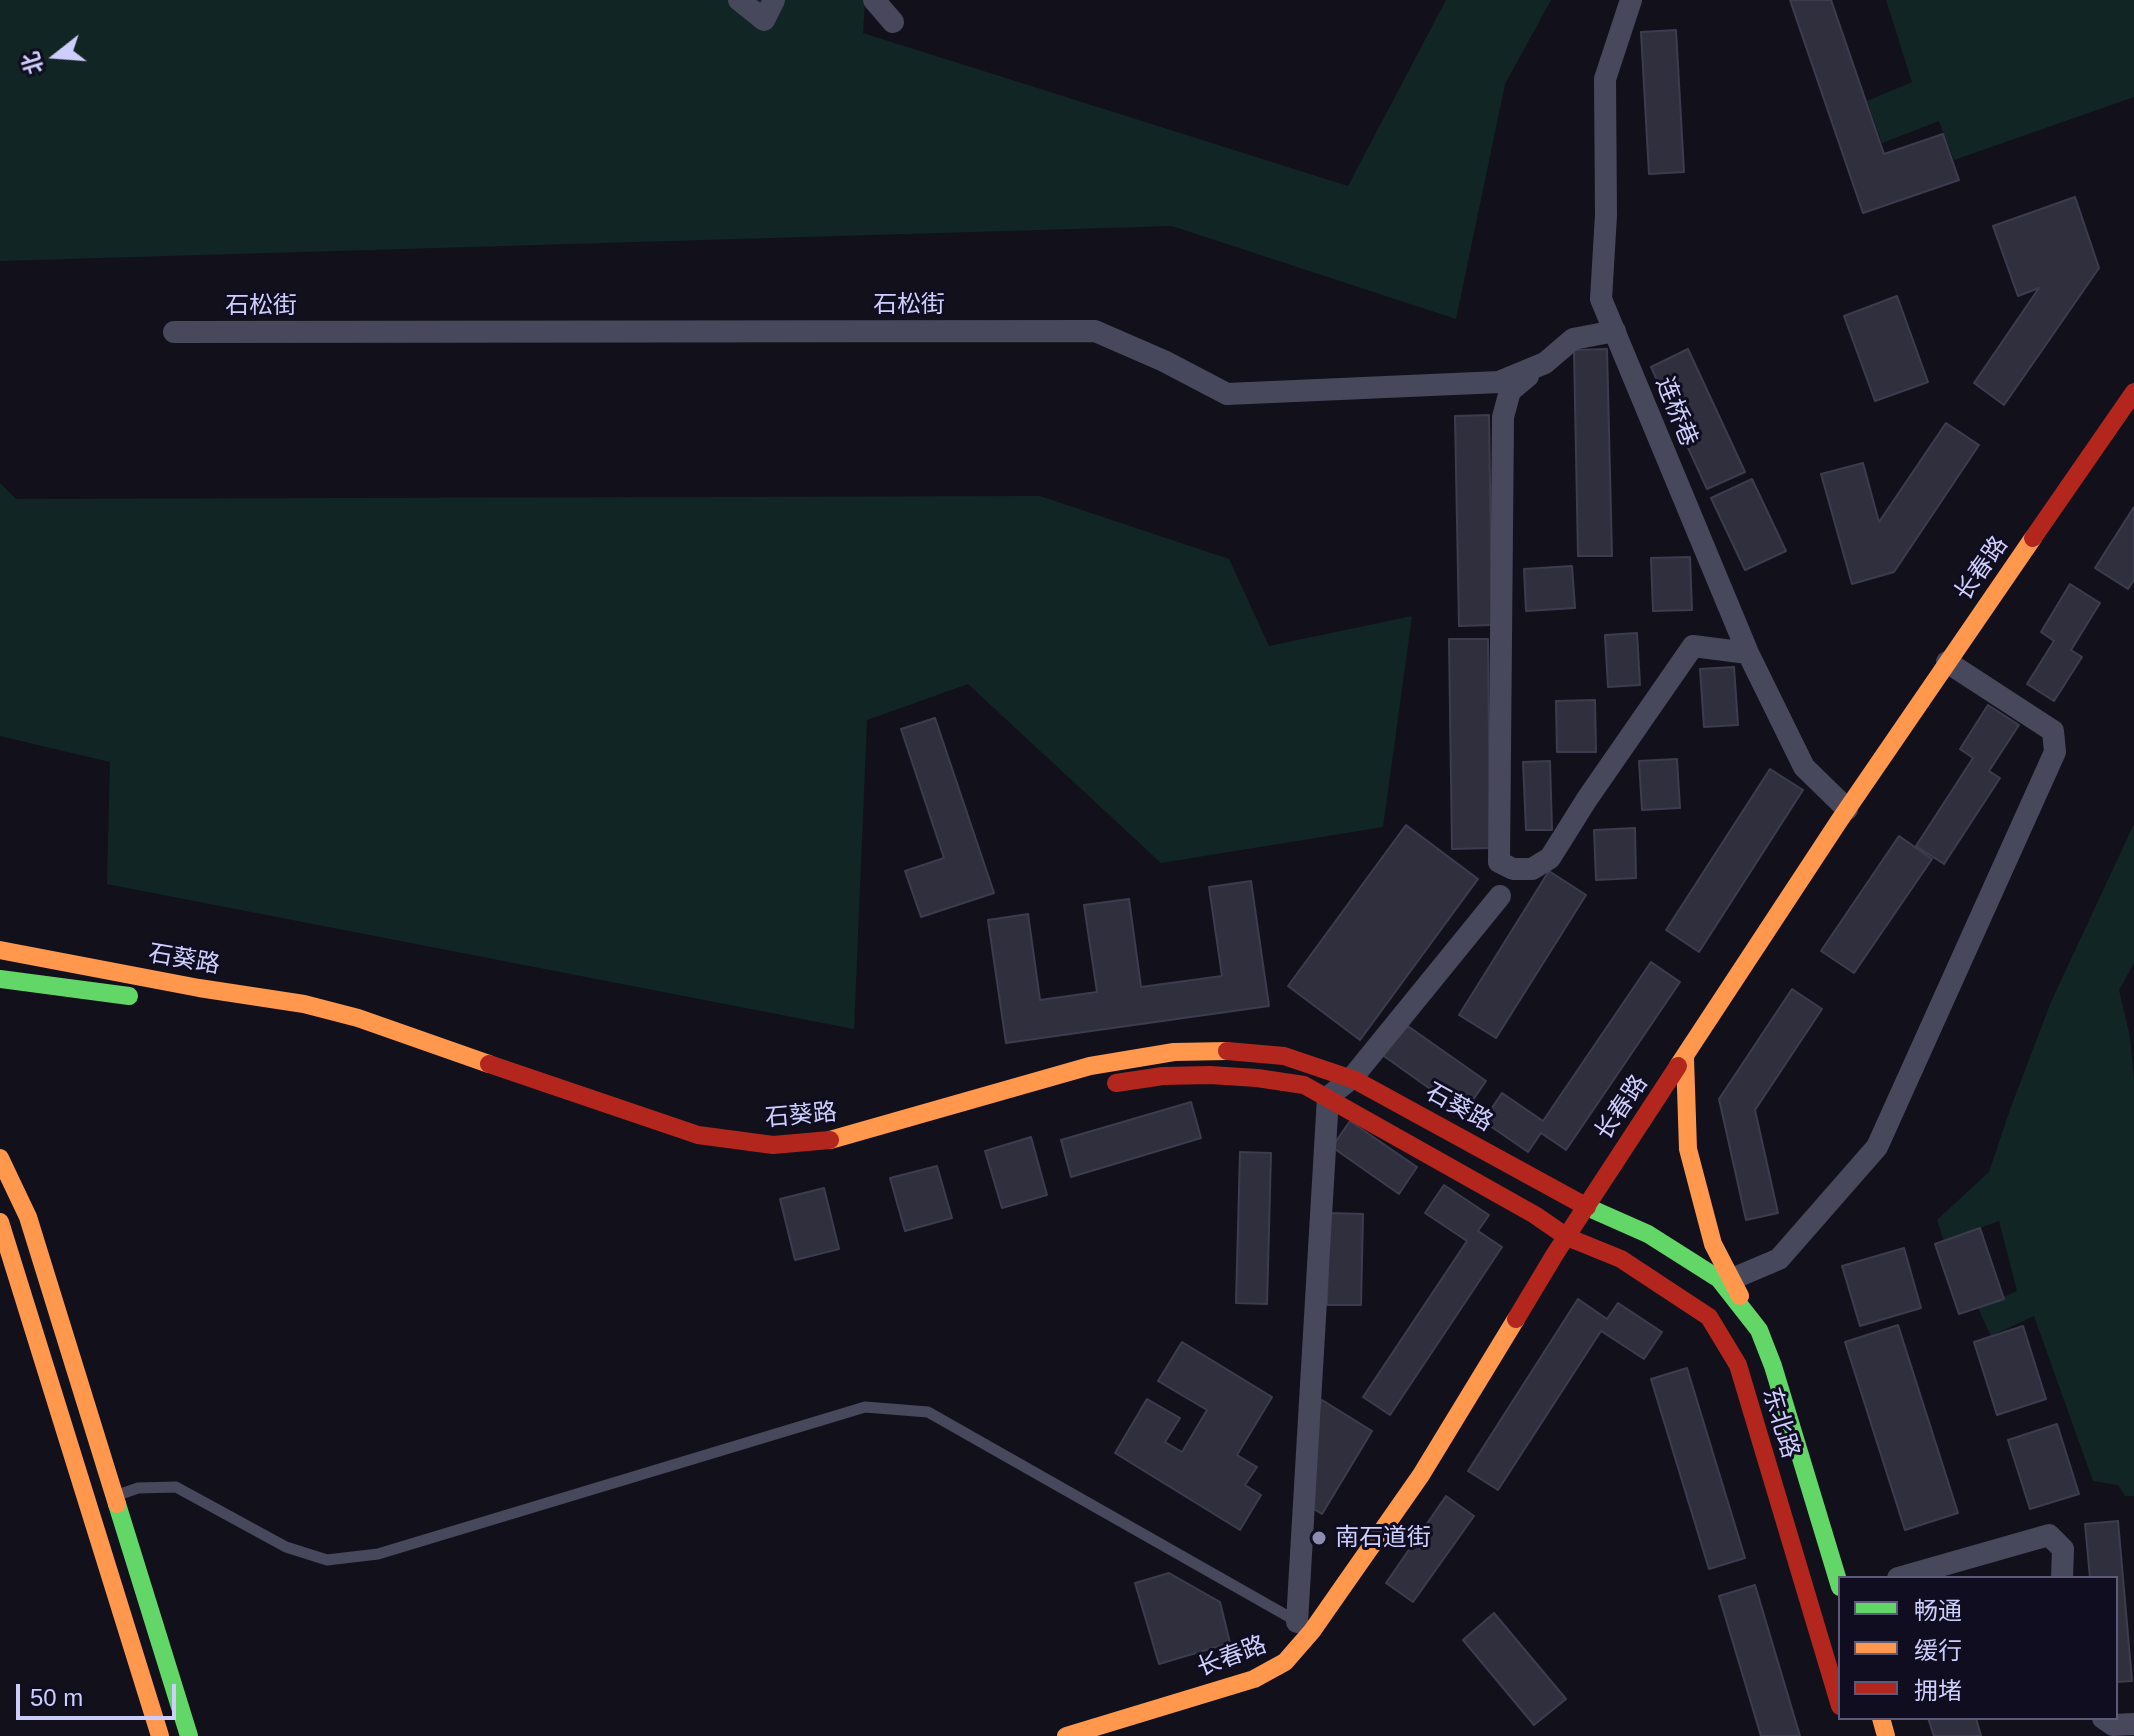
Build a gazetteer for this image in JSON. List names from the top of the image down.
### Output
{
  "streets": {
    "main road": ["长春路", "石葵路", "东北路"],
    "street": ["石松街", "连桥巷"]
  },
  "crossings": [
    ["石松街", "连桥巷"],
    ["连桥巷", "长春路"],
    ["长春路", "石葵路"],
    ["长春路", "东北路"],
    ["石葵路", "东北路"]
  ],
  "places": ["南石道街"],
  "legend": ["畅通", "缓行", "拥堵"],
  "scale_bar": "50 m",
  "north": "left"
}
